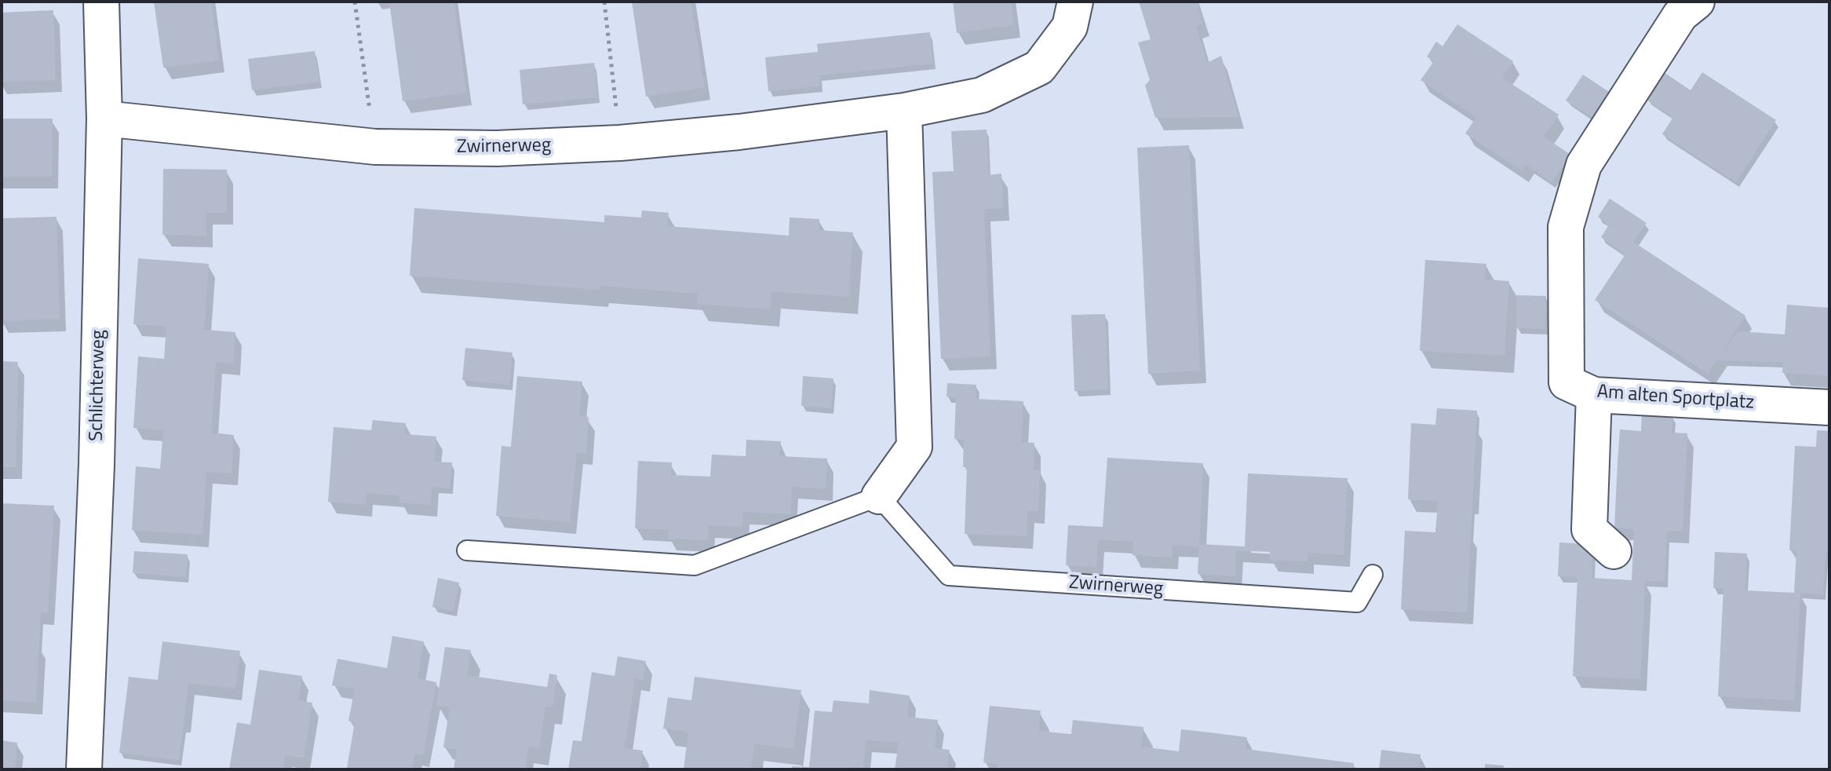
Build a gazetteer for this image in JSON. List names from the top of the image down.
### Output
{
  "streets": {
    "street": ["Zwirnerweg", "Schlichterweg", "Am alten Sportplatz"]
  },
  "crossings": [
    ["Zwirnerweg", "Schlichterweg"]
  ]
}
